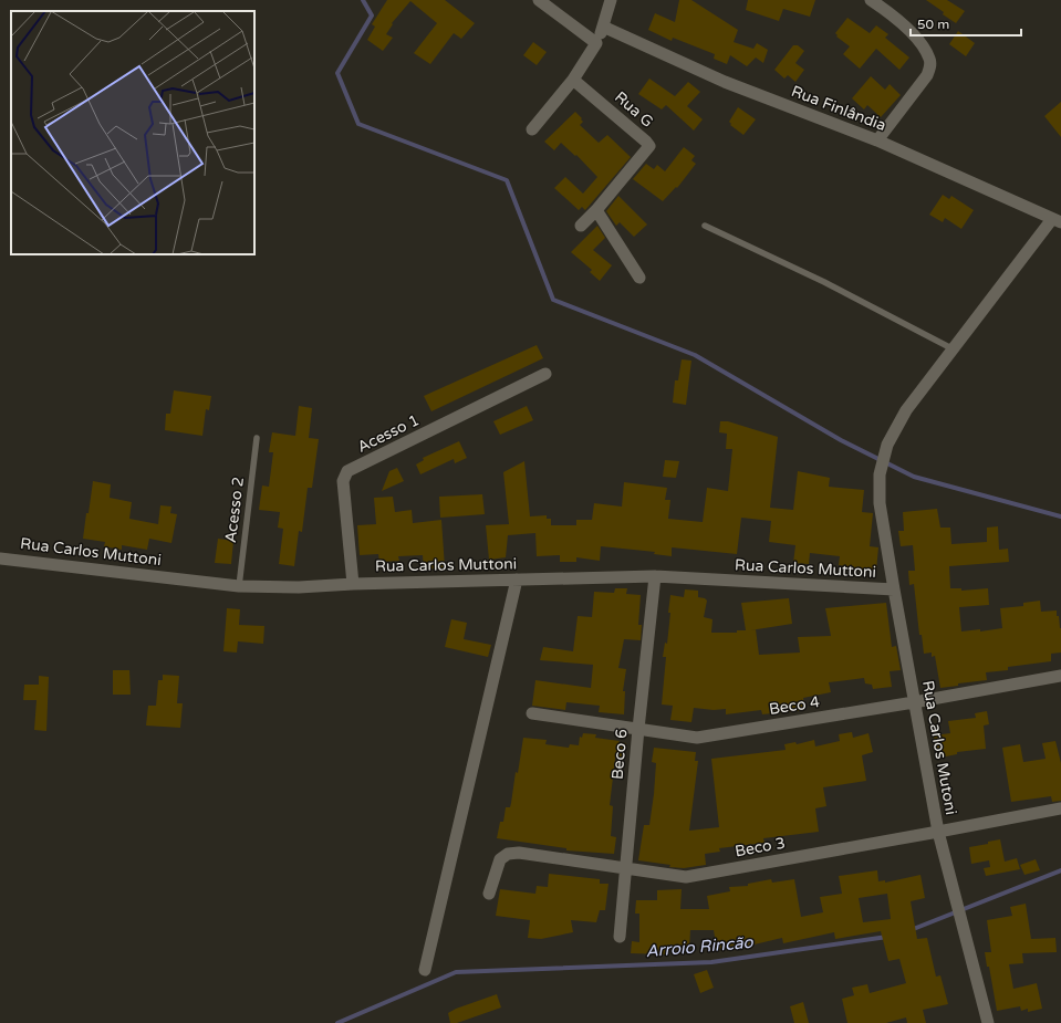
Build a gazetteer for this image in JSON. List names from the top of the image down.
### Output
{
  "streets": {
    "street": [
      "Rua Finlândia",
      "Rua G",
      "Acesso 1",
      "Rua Carlos Muttoni",
      "Beco 4",
      "Rua Carlos Mutoni",
      "Beco 6",
      "Beco 3"
    ],
    "lane": ["Acesso 2"]
  },
  "crossings": [
    ["Rua Finlândia", "Rua Carlos Mutoni"],
    ["Acesso 1", "Rua Carlos Muttoni"],
    ["Acesso 2", "Rua Carlos Muttoni"],
    ["Rua Carlos Muttoni", "Rua Carlos Mutoni"],
    ["Rua Carlos Muttoni", "Beco 6"],
    ["Beco 4", "Rua Carlos Mutoni"],
    ["Beco 4", "Beco 6"],
    ["Rua Carlos Mutoni", "Beco 3"],
    ["Beco 6", "Beco 3"]
  ],
  "water": ["Arroio Rincão"],
  "scale_bar": "50 m"
}
